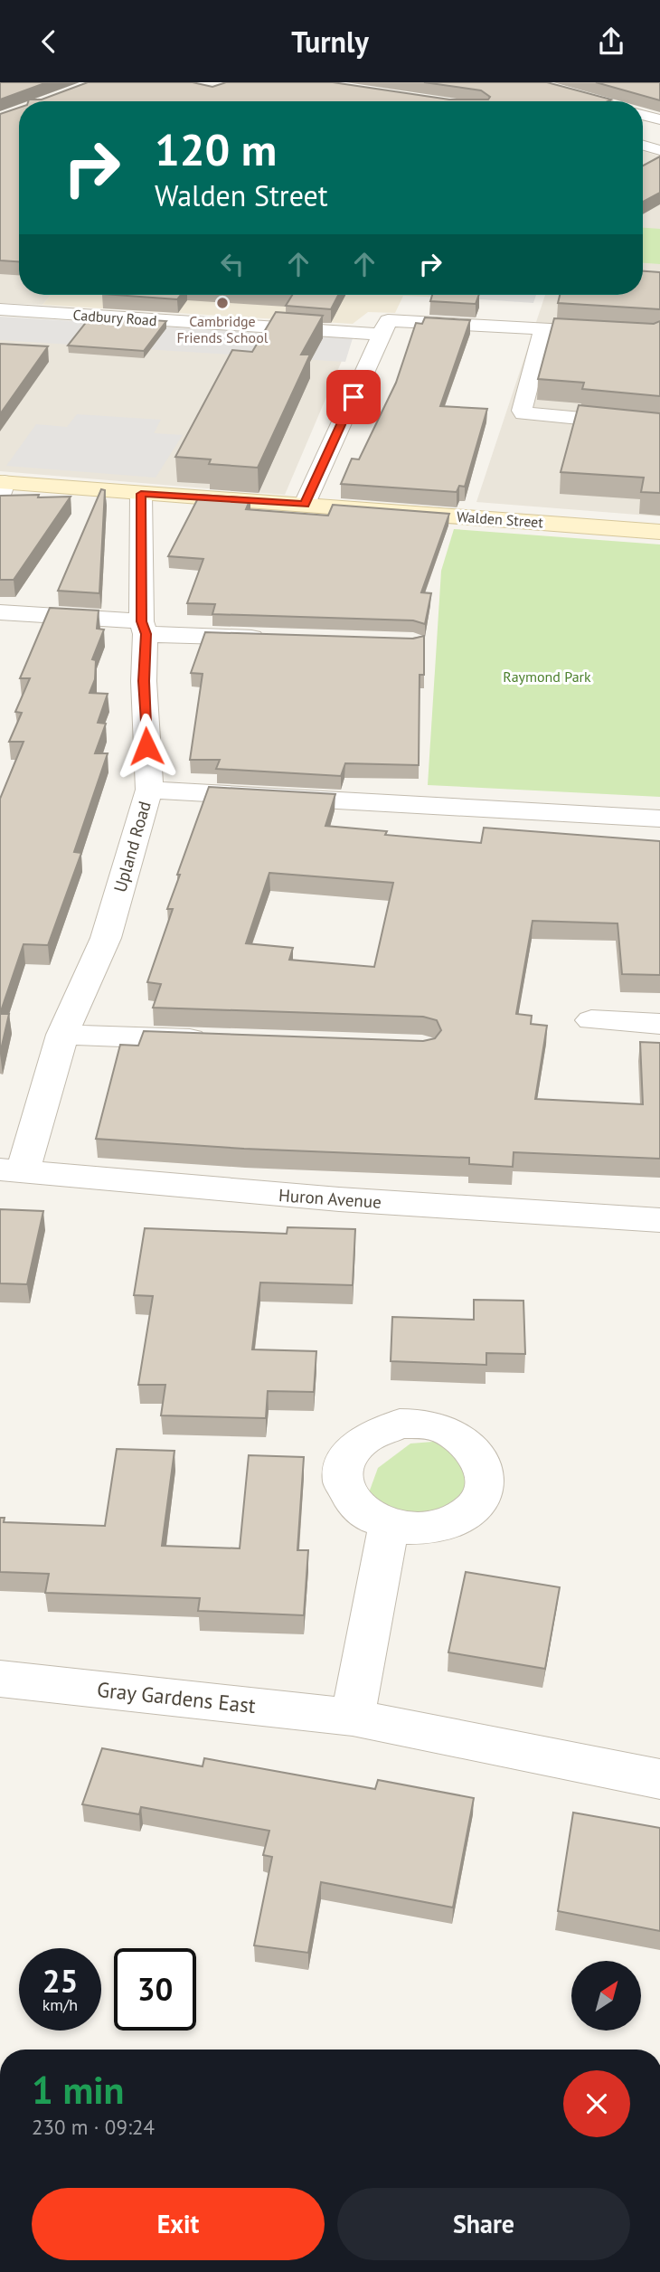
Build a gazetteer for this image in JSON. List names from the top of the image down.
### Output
{
  "streets": {
    "street": [
      "Cadbury Road",
      "Walden Street",
      "Upland Road",
      "Huron Avenue",
      "Gray Gardens East"
    ]
  },
  "crossings": [
    ["Upland Road", "Huron Avenue"]
  ],
  "parks": ["Raymond Park"],
  "places": ["Cambridge Friends School"],
  "north": "top right",
  "page": {
    "header": "Turnly",
    "turn": ["120 m", "Walden Street"],
    "speed": "25 km/h",
    "limit": "30",
    "heading": ["1 min", "230 m · 09:24"],
    "buttons": ["Exit", "Share"]
  }
}
